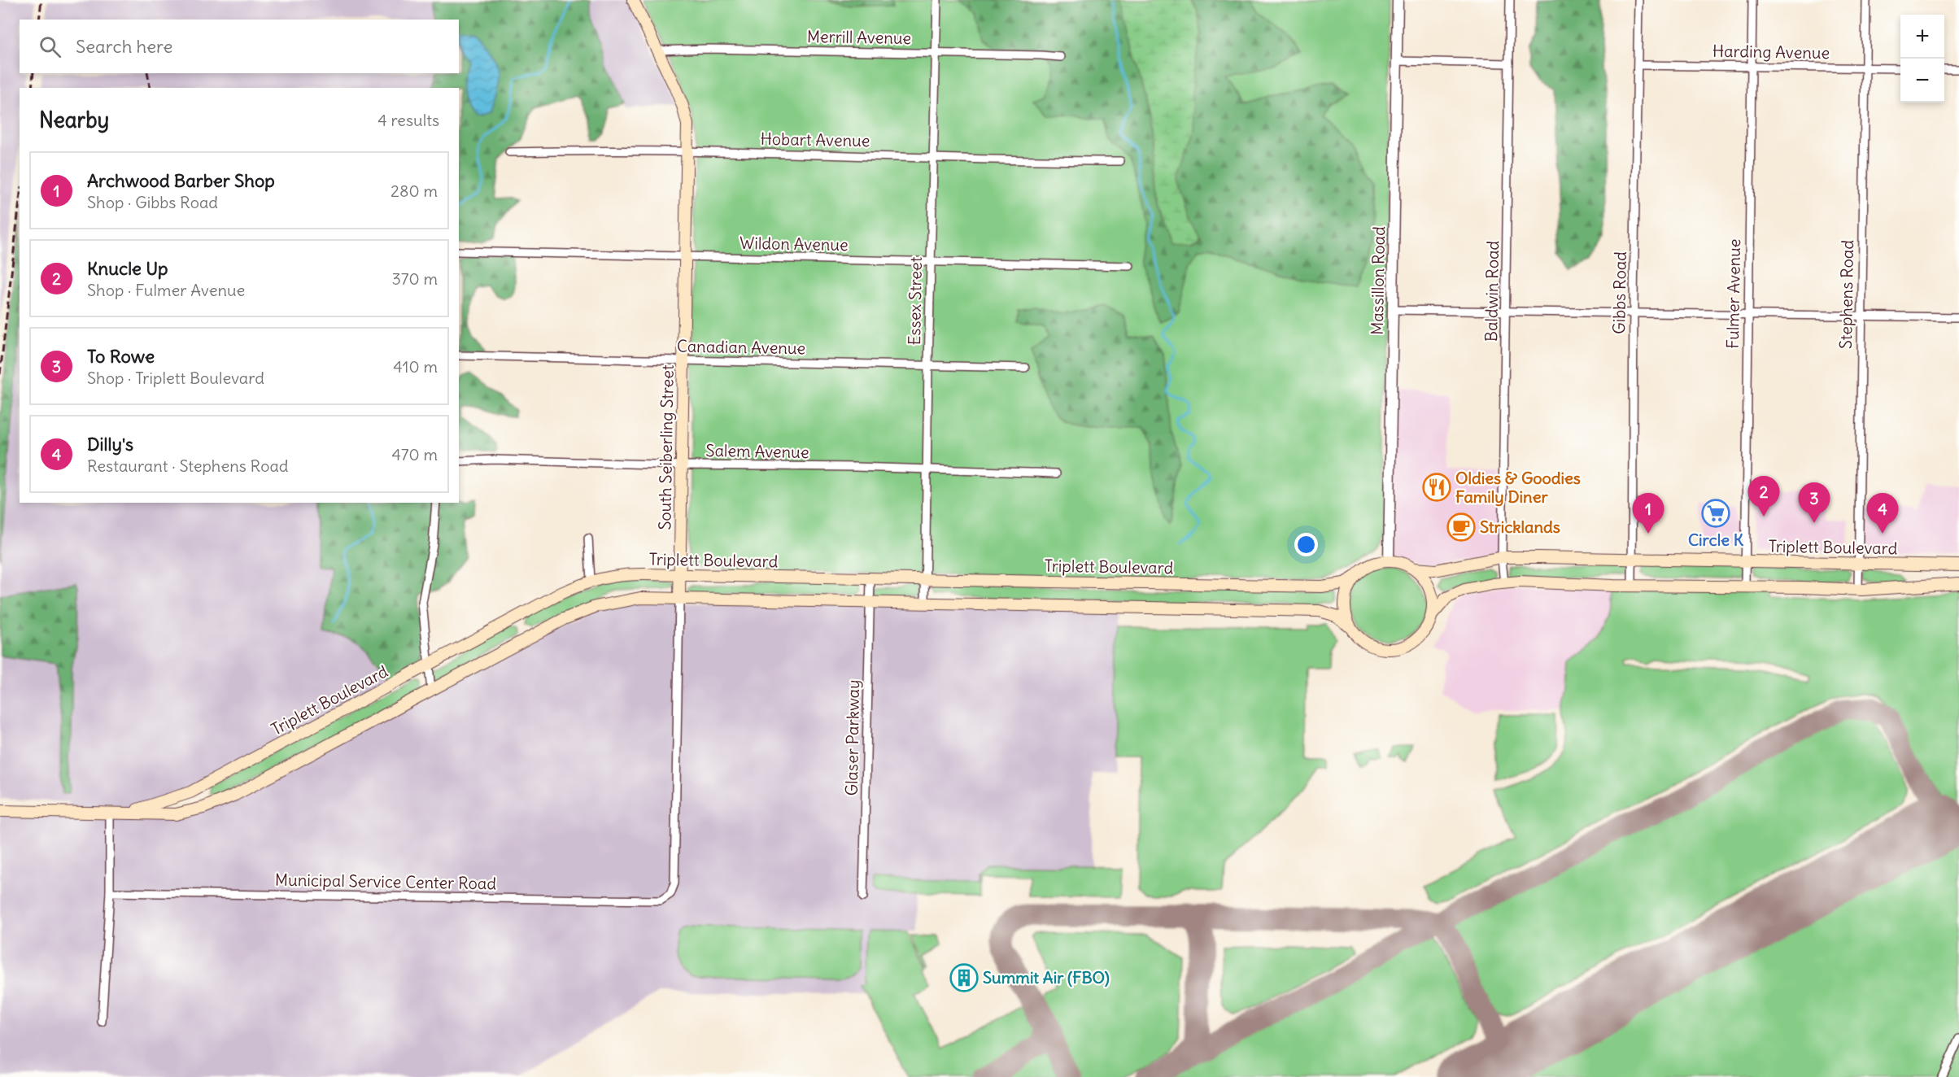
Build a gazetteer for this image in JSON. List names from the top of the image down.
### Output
{
  "streets": {
    "main road": ["South Seiberling Street", "Triplett Boulevard"],
    "street": [
      "Merrill Avenue",
      "Harding Avenue",
      "Hobart Avenue",
      "Wildon Avenue",
      "Massillon Road",
      "Baldwin Road",
      "Gibbs Road",
      "Fulmer Avenue",
      "Stephens Road",
      "Essex Street",
      "Canadian Avenue",
      "Salem Avenue",
      "Glaser Parkway",
      "Municipal Service Center Road"
    ]
  },
  "crossings": [
    ["Merrill Avenue", "Essex Street"],
    ["Merrill Avenue", "South Seiberling Street"],
    ["Harding Avenue", "Gibbs Road"],
    ["Harding Avenue", "Fulmer Avenue"],
    ["Harding Avenue", "Stephens Road"],
    ["Hobart Avenue", "Essex Street"],
    ["Hobart Avenue", "South Seiberling Street"],
    ["Wildon Avenue", "Essex Street"],
    ["Wildon Avenue", "South Seiberling Street"],
    ["Massillon Road", "Triplett Boulevard"],
    ["Baldwin Road", "Triplett Boulevard"],
    ["Gibbs Road", "Triplett Boulevard"],
    ["Fulmer Avenue", "Triplett Boulevard"],
    ["Stephens Road", "Triplett Boulevard"],
    ["Essex Street", "Canadian Avenue"],
    ["Essex Street", "Salem Avenue"],
    ["Essex Street", "Triplett Boulevard"],
    ["Canadian Avenue", "South Seiberling Street"],
    ["South Seiberling Street", "Salem Avenue"],
    ["South Seiberling Street", "Triplett Boulevard"],
    ["South Seiberling Street", "Municipal Service Center Road"],
    ["Triplett Boulevard", "Glaser Parkway"]
  ],
  "places": {
    "restaurant": ["Oldies & Goodies Family Diner"],
    "supermarket": ["Circle K"],
    "cafe": ["Stricklands"],
    "building": ["Summit Air (FBO)"]
  },
  "page": {
    "map_buttons": ["+", "−"],
    "search": "Search here",
    "heading": ["Nearby", "4 results"],
    "list": [
      {
        "mark": "1",
        "name": "Archwood Barber Shop",
        "note": "Shop · Gibbs Road",
        "value": "280 m"
      },
      {
        "mark": "2",
        "name": "Knucle Up",
        "note": "Shop · Fulmer Avenue",
        "value": "370 m"
      },
      {
        "mark": "3",
        "name": "To Rowe",
        "note": "Shop · Triplett Boulevard",
        "value": "410 m"
      },
      {
        "mark": "4",
        "name": "Dilly's",
        "note": "Restaurant · Stephens Road",
        "value": "470 m"
      }
    ],
    "pins": [
      "2",
      "3",
      "1",
      "4"
    ]
  }
}
